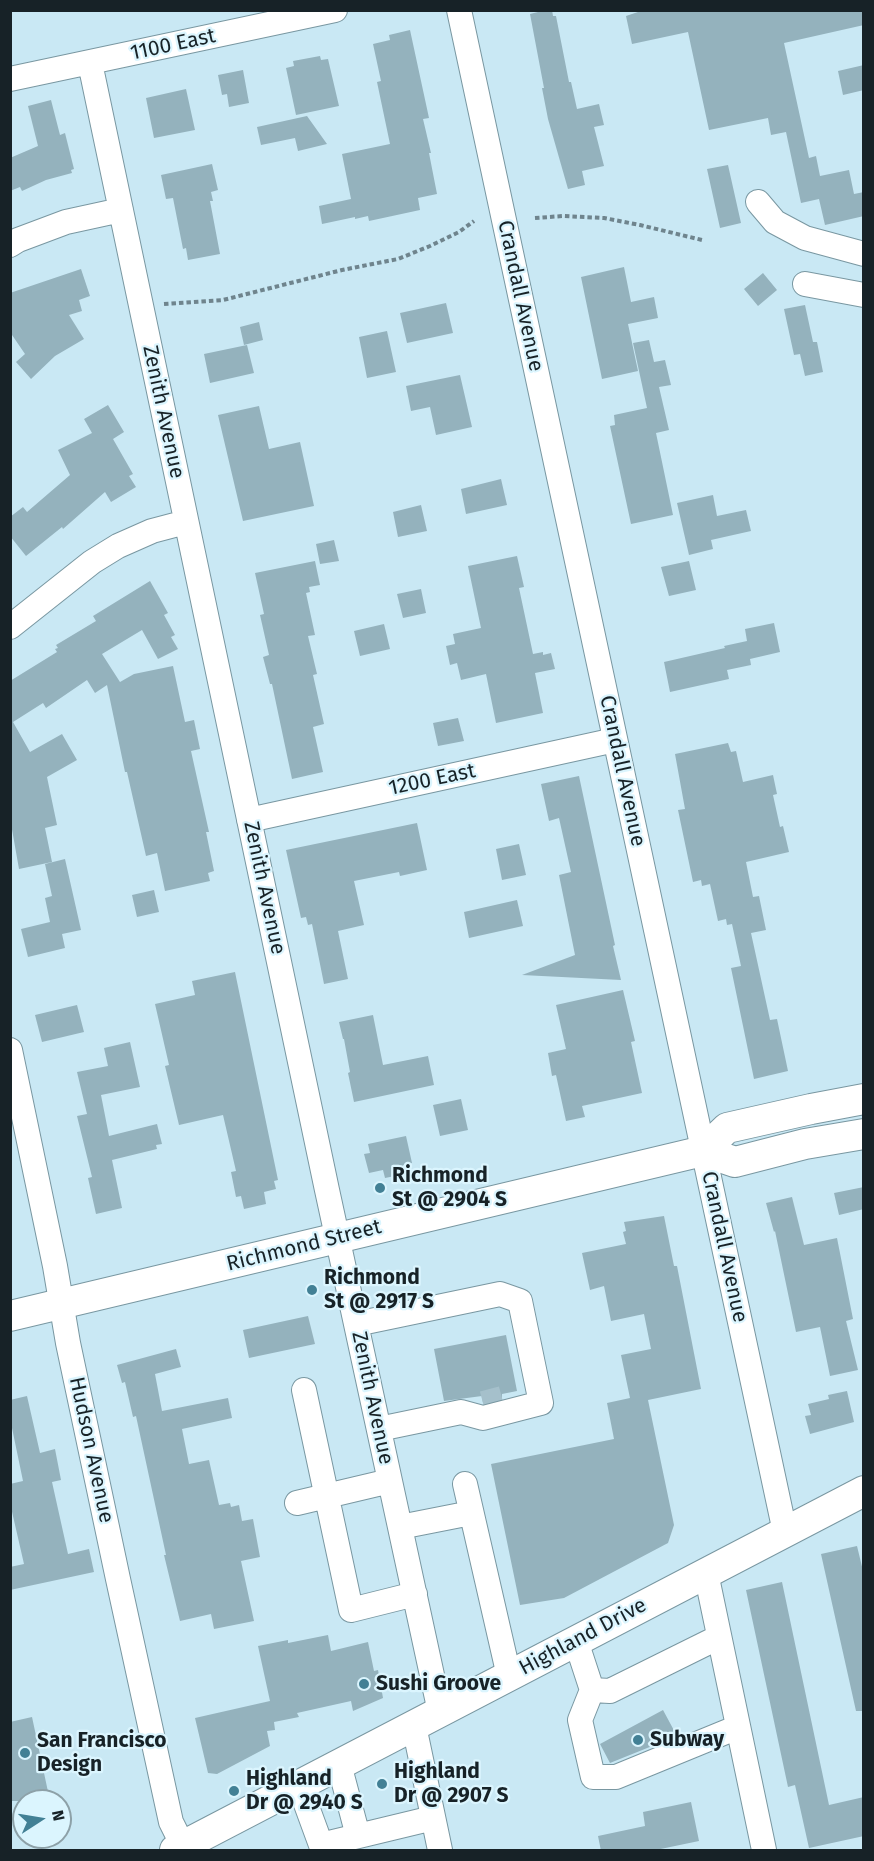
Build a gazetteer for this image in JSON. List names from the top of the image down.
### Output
{
  "streets": {
    "main road": ["Richmond Street", "Highland Drive"],
    "street": [
      "1100 East",
      "Crandall Avenue",
      "Zenith Avenue",
      "1200 East",
      "Hudson Avenue"
    ]
  },
  "crossings": [
    ["1100 East", "Zenith Avenue"],
    ["Crandall Avenue", "1200 East"],
    ["Crandall Avenue", "Richmond Street"],
    ["Crandall Avenue", "Highland Drive"],
    ["Zenith Avenue", "1200 East"],
    ["Zenith Avenue", "Richmond Street"],
    ["Zenith Avenue", "Highland Drive"],
    ["Richmond Street", "Hudson Avenue"],
    ["Hudson Avenue", "Highland Drive"]
  ],
  "places": [
    "Richmond St @ 2904 S",
    "Richmond St @ 2917 S",
    "Sushi Groove",
    "Subway",
    "San Francisco Design",
    "Highland Dr @ 2907 S",
    "Highland Dr @ 2940 S"
  ],
  "north": "right"
}
